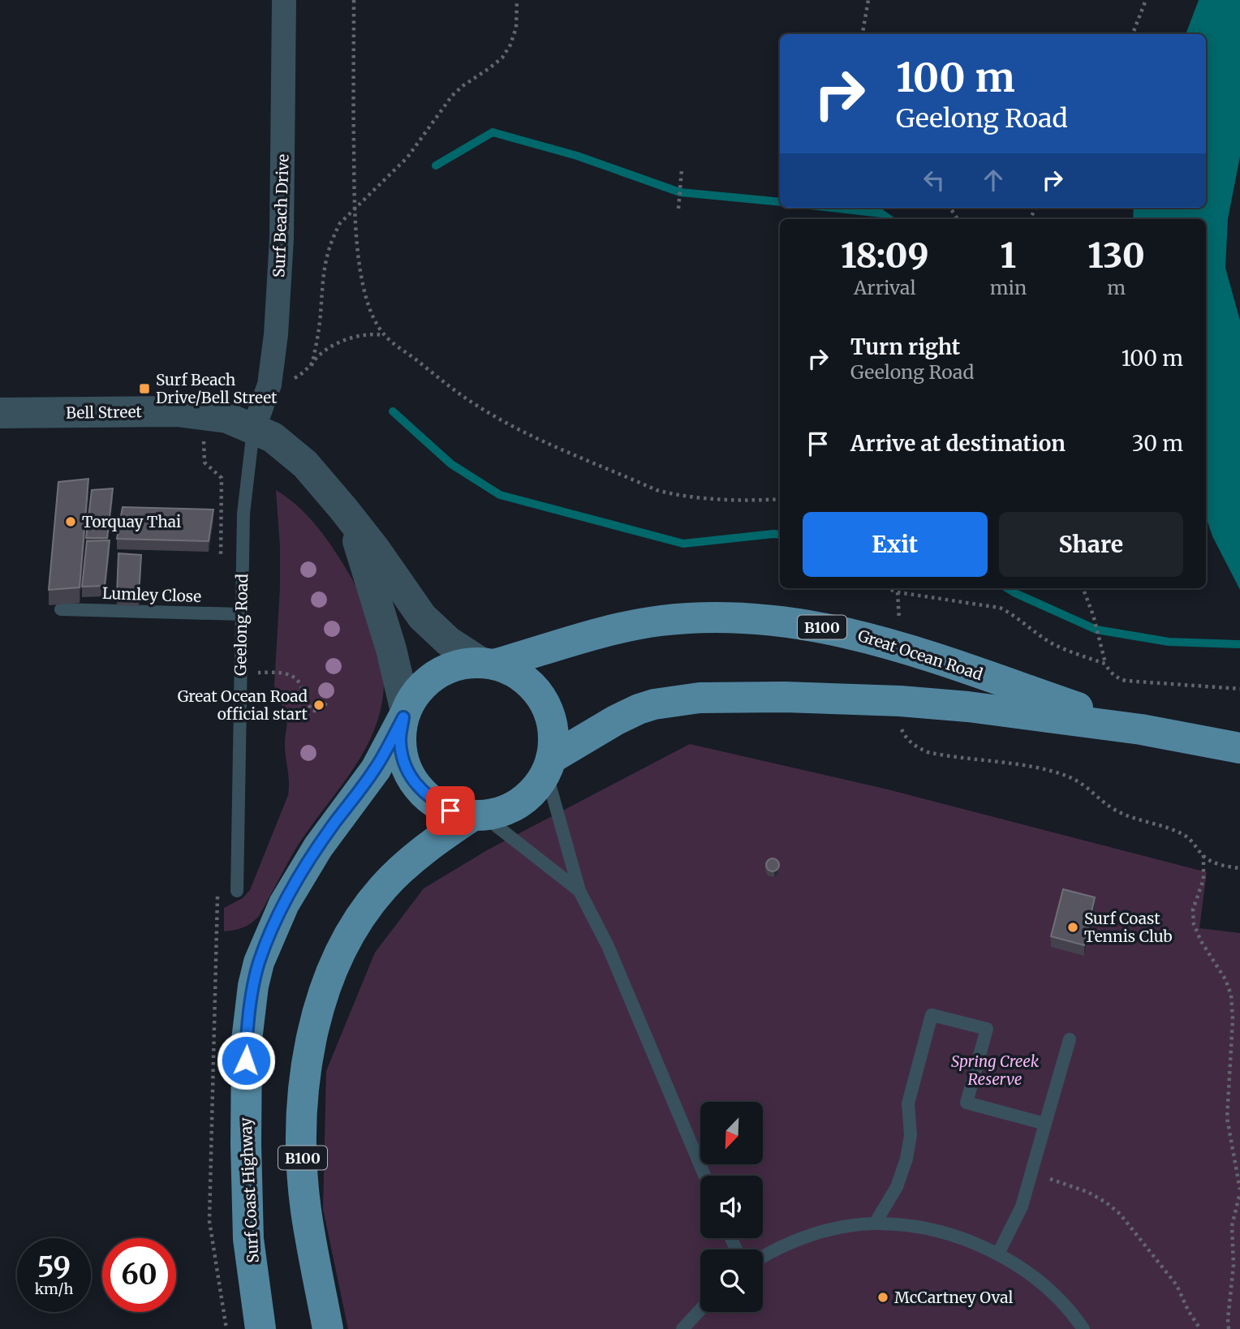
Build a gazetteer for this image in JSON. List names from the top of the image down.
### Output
{
  "streets": {
    "main road": ["B100", "Great Ocean Road", "Surf Coast Highway"],
    "street": ["Surf Beach Drive", "Bell Street"],
    "lane": ["Lumley Close", "Geelong Road"]
  },
  "crossings": [
    ["Surf Beach Drive", "Bell Street"],
    ["Surf Beach Drive", "Geelong Road"],
    ["Bell Street", "Geelong Road"],
    ["Bell Street", "B100"],
    ["Bell Street", "Great Ocean Road"],
    ["Bell Street", "Surf Coast Highway"],
    ["Lumley Close", "Geelong Road"],
    ["B100", "Great Ocean Road"],
    ["B100", "Surf Coast Highway"],
    ["Great Ocean Road", "Surf Coast Highway"]
  ],
  "parks": ["Spring Creek Reserve"],
  "places": {
    "transit": ["Surf Beach Drive/Bell Street"],
    "other": [
      "Torquay Thai",
      "Great Ocean Road official start",
      "Surf Coast Tennis Club",
      "McCartney Oval"
    ]
  },
  "north": "bottom left",
  "page": {
    "turn": ["100 m", "Geelong Road"],
    "eta": [
      "18:09",
      "Arrival",
      "1",
      "min",
      "130",
      "m"
    ],
    "list": [
      {
        "name": "Turn right",
        "note": "Geelong Road",
        "value": "100 m"
      },
      {
        "name": "Arrive at destination",
        "value": "30 m"
      }
    ],
    "buttons": ["Exit", "Share"],
    "speed": "59 km/h",
    "limit": "60"
  }
}
